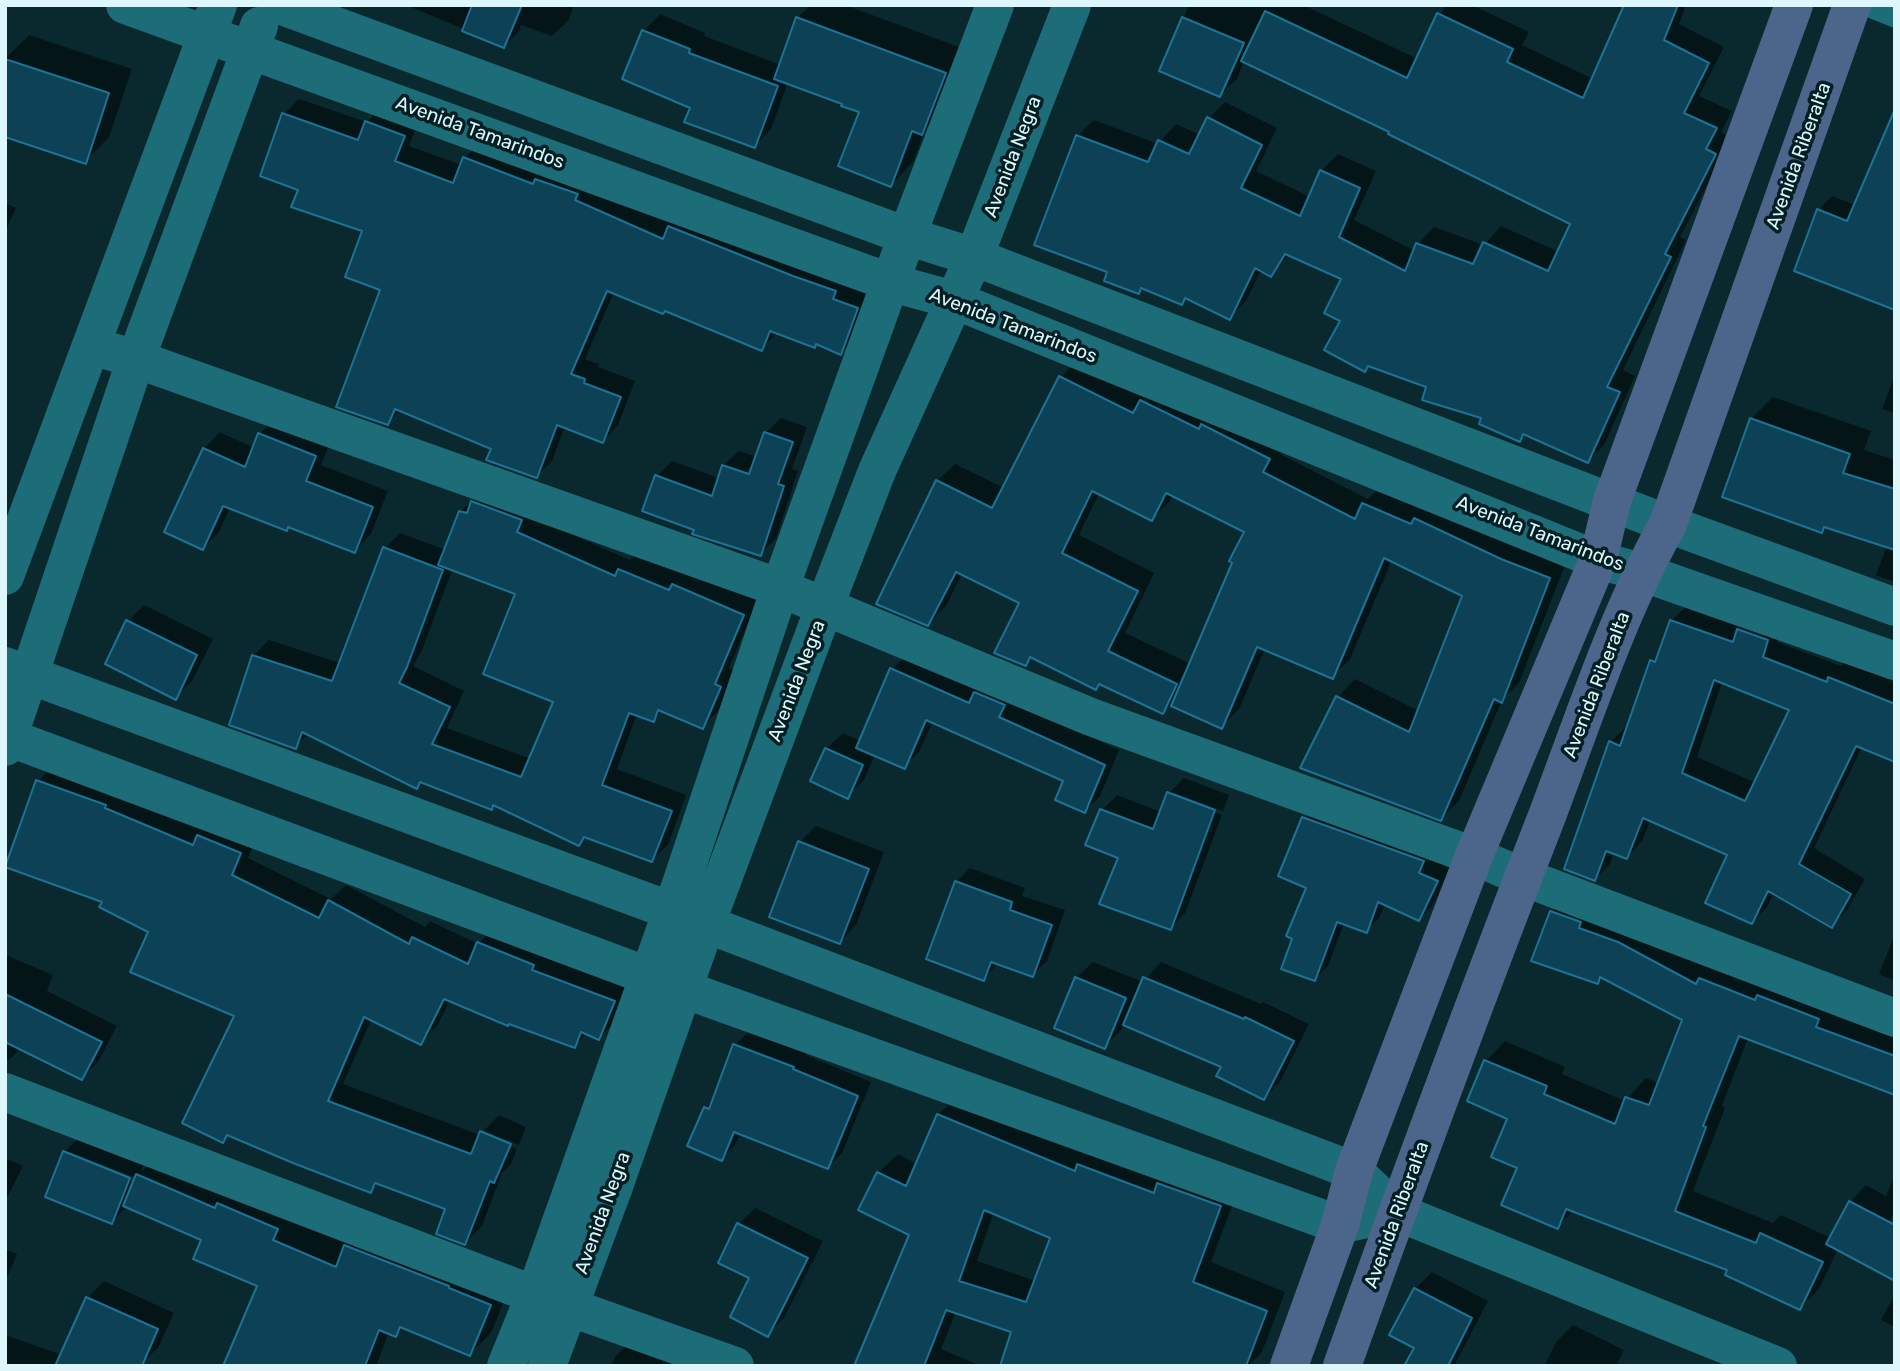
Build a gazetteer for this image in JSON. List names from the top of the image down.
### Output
{
  "streets": {
    "street": ["Avenida Tamarindos", "Avenida Riberalta", "Avenida Negra"]
  },
  "crossings": [
    ["Avenida Tamarindos", "Avenida Riberalta"],
    ["Avenida Tamarindos", "Avenida Negra"]
  ]
}
